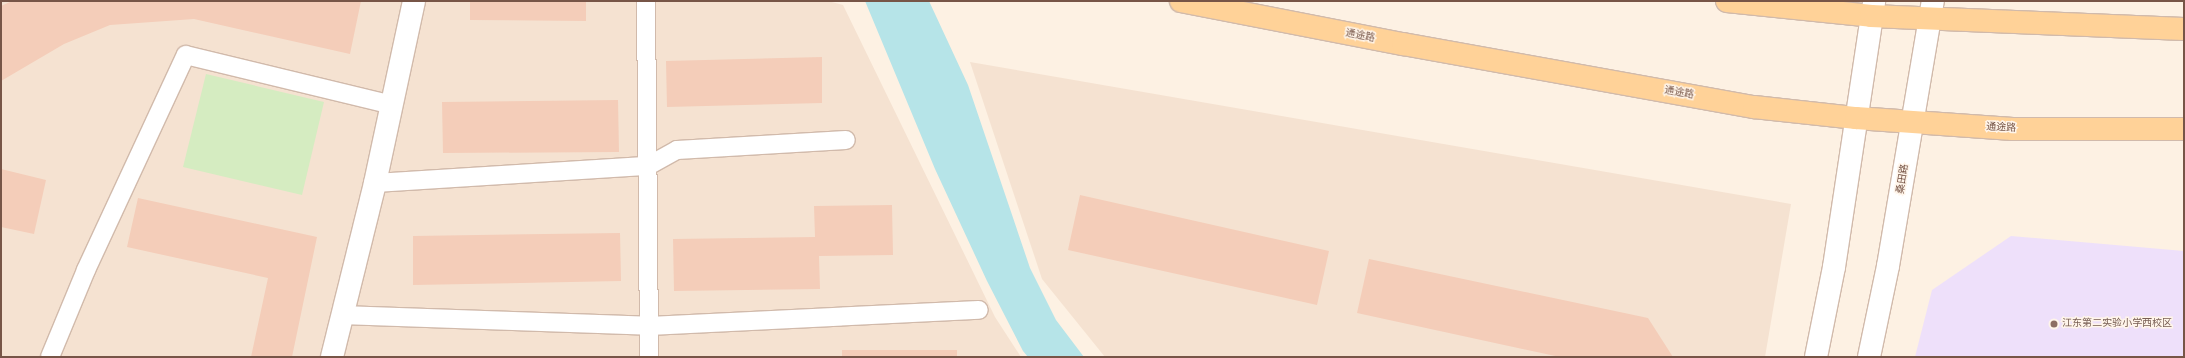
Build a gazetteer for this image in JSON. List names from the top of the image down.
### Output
{
  "streets": {
    "main road": ["通途路", "桑田路"]
  },
  "crossings": [
    ["通途路", "桑田路"]
  ],
  "places": ["江东第二实验小学西校区"]
}
